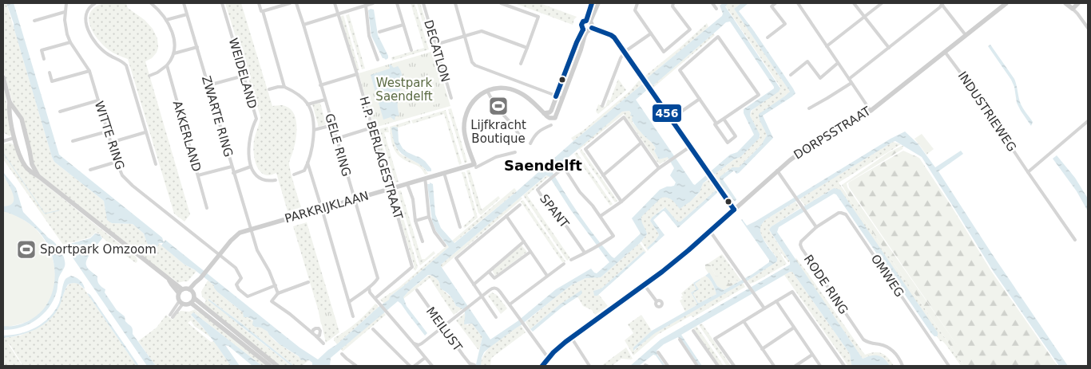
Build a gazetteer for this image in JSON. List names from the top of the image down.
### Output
{
  "streets": {
    "street": [
      "DECATLON",
      "WEIDELAND",
      "INDUSTRIEWEG",
      "ZWARTE RING",
      "DORPSSTRAAT",
      "WITTE RING",
      "AKKERLAND",
      "GELE RING",
      "H.P. BERLAGESTRAAT",
      "PARKRIJKLAAN",
      "SPANT",
      "OMWEG",
      "RODE RING",
      "MEILUST"
    ]
  },
  "crossings": [
    ["INDUSTRIEWEG", "DORPSSTRAAT"],
    ["ZWARTE RING", "WITTE RING"],
    ["ZWARTE RING", "PARKRIJKLAAN"],
    ["WITTE RING", "PARKRIJKLAAN"],
    ["GELE RING", "PARKRIJKLAAN"],
    ["H.P. BERLAGESTRAAT", "PARKRIJKLAAN"],
    ["OMWEG", "RODE RING"]
  ],
  "districts": ["Saendelft"],
  "parks": ["Westpark Saendelft"],
  "places": {
    "sports": ["Lijfkracht Boutique", "Sportpark Omzoom"]
  },
  "lines": ["transit line 456"]
}
